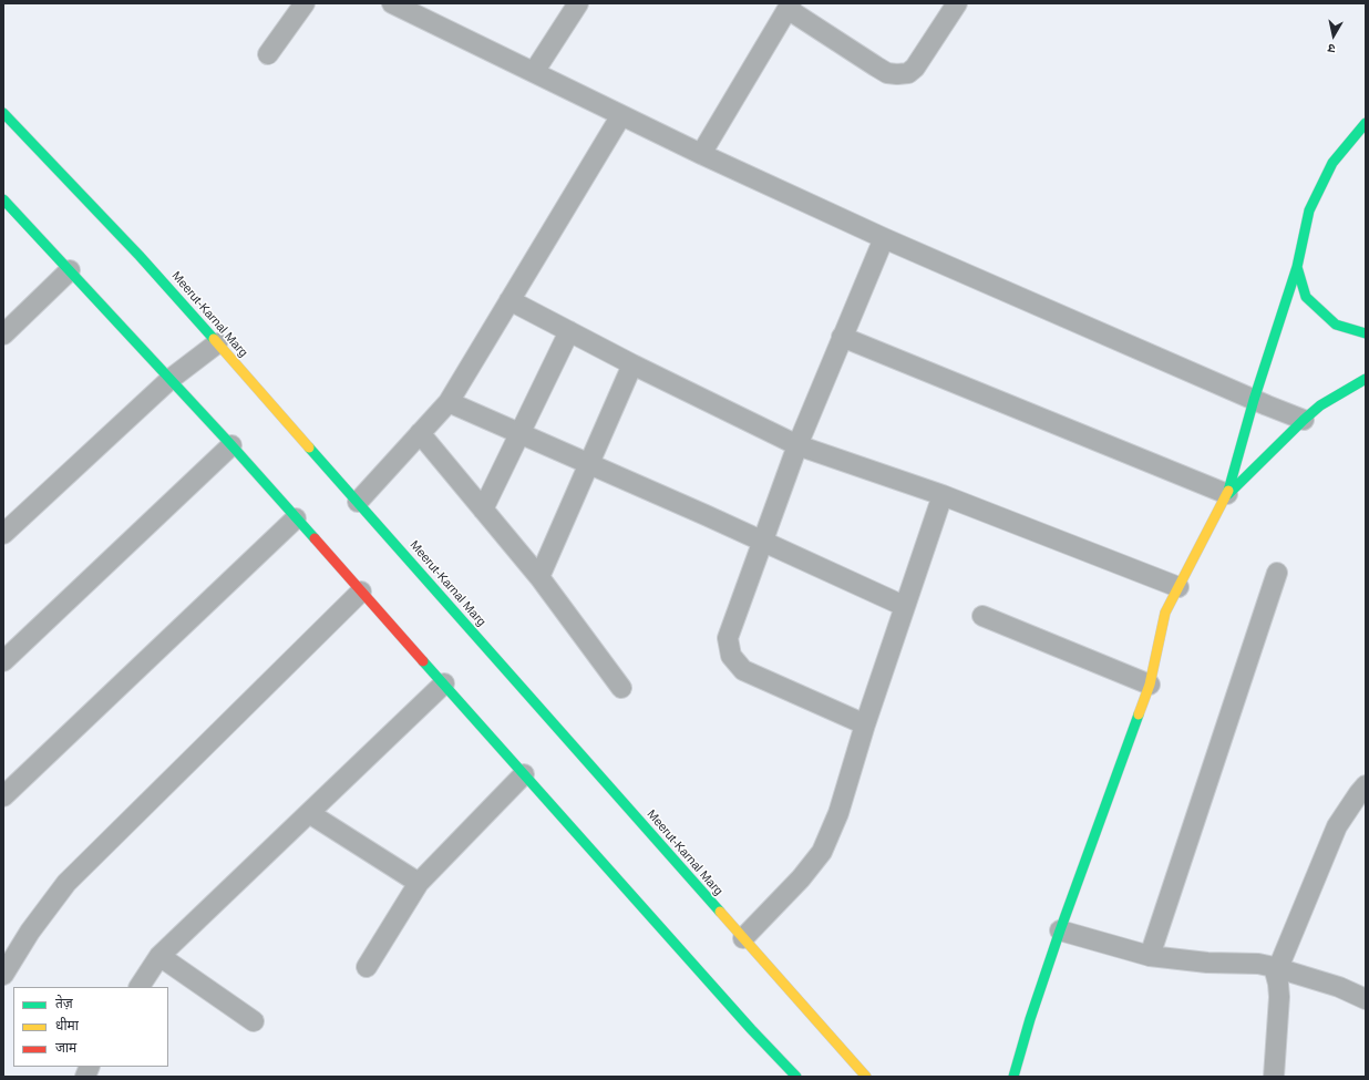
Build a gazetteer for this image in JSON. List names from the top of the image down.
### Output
{
  "streets": {
    "street": ["Meerut-Karnal Marg"]
  },
  "legend": ["तेज़", "धीमा", "जाम"],
  "north": "bottom"
}
